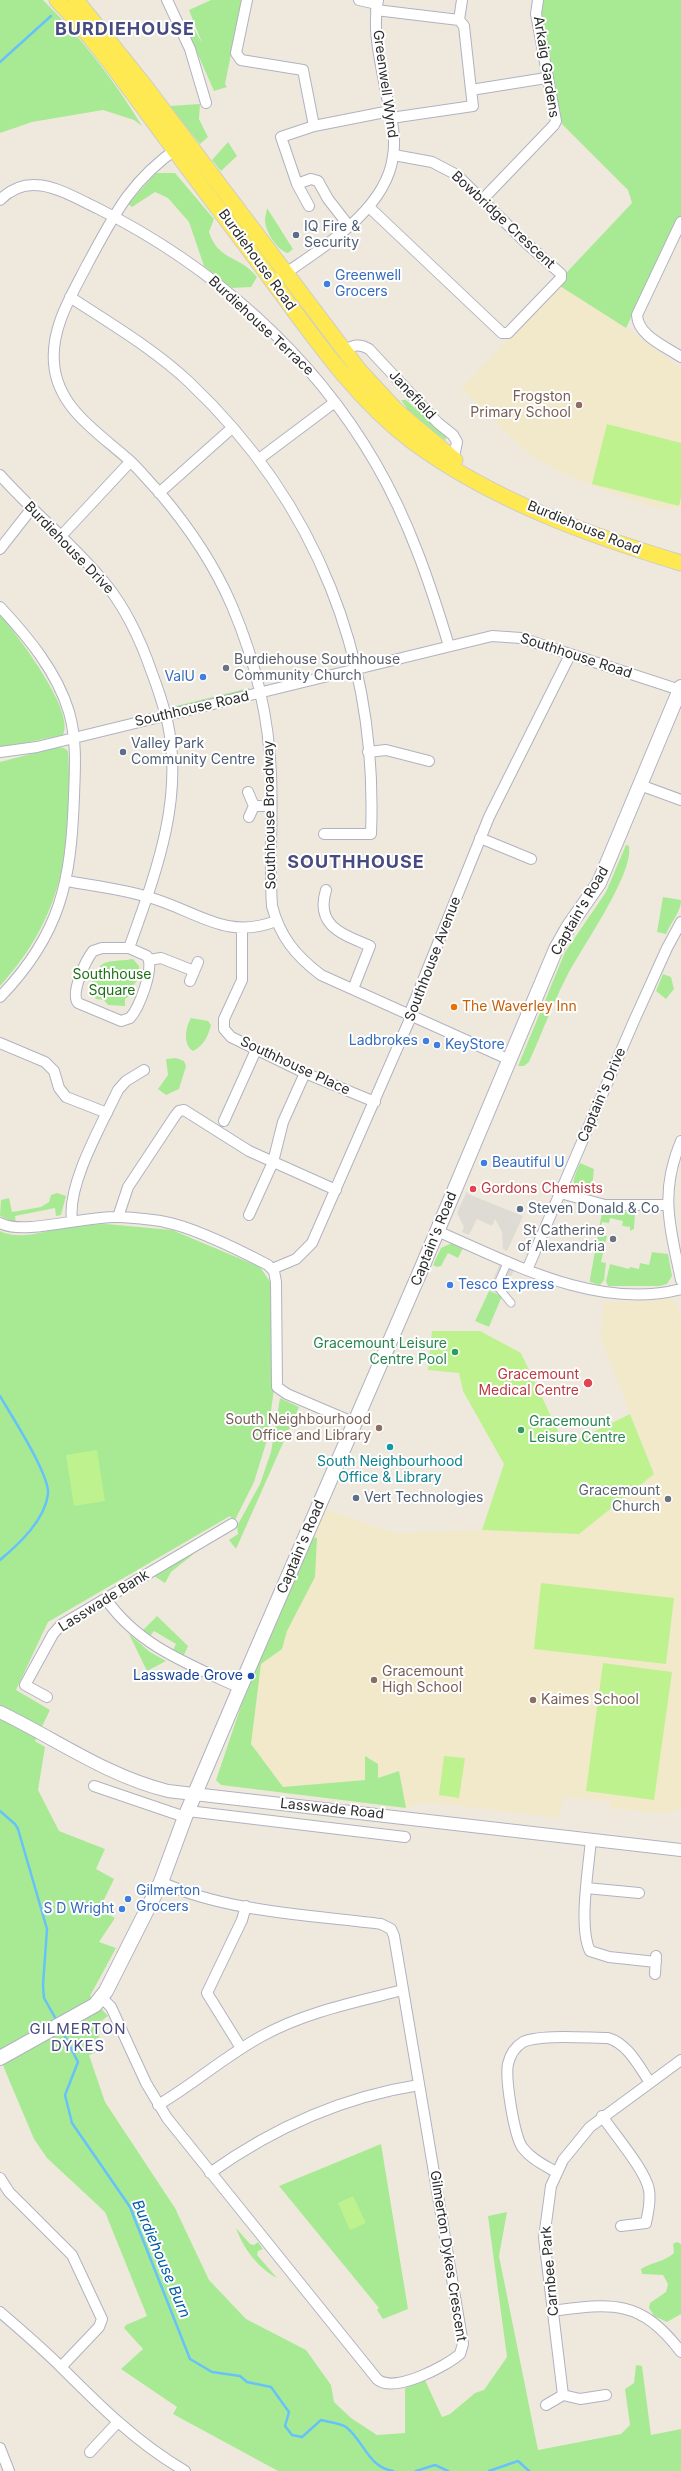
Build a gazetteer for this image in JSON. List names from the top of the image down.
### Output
{
  "streets": {
    "main road": ["Burdiehouse Road", "Captain's Road"],
    "street": [
      "Arkaig Gardens",
      "Greenwell Wynd",
      "Bowbridge Crescent",
      "Burdiehouse Terrace",
      "Janefield",
      "Burdiehouse Drive",
      "Southhouse Road",
      "Southhouse Broadway",
      "Southhouse Avenue",
      "Southhouse Place",
      "Captain's Drive",
      "Lasswade Bank",
      "Lasswade Road",
      "Gilmerton Dykes Crescent",
      "Carnbee Park"
    ]
  },
  "crossings": [
    ["Arkaig Gardens", "Bowbridge Crescent"],
    ["Greenwell Wynd", "Bowbridge Crescent"],
    ["Greenwell Wynd", "Burdiehouse Road"],
    ["Burdiehouse Road", "Janefield"],
    ["Burdiehouse Road", "Southhouse Broadway"],
    ["Burdiehouse Terrace", "Southhouse Road"],
    ["Burdiehouse Terrace", "Southhouse Broadway"],
    ["Burdiehouse Drive", "Southhouse Road"],
    ["Southhouse Road", "Southhouse Broadway"],
    ["Southhouse Road", "Captain's Road"],
    ["Southhouse Road", "Southhouse Avenue"],
    ["Southhouse Broadway", "Captain's Road"],
    ["Southhouse Broadway", "Southhouse Avenue"],
    ["Captain's Road", "Lasswade Road"],
    ["Captain's Road", "Gilmerton Dykes Crescent"],
    ["Southhouse Avenue", "Southhouse Place"]
  ],
  "districts": ["BURDIEHOUSE", "SOUTHHOUSE", "GILMERTON DYKES"],
  "water": ["Burdiehouse Burn"],
  "parks": ["Southhouse Square"],
  "places": [
    "IQ Fire & Security",
    "Greenwell Grocers",
    "Frogston Primary School",
    "Burdiehouse Southhouse Community Church",
    "ValU",
    "Valley Park Community Centre",
    "The Waverley Inn",
    "Ladbrokes",
    "KeyStore",
    "Beautiful U",
    "Gordons Chemists",
    "Steven Donald & Co",
    "St Catherine of Alexandria",
    "Tesco Express",
    "Gracemount Leisure Centre Pool",
    "Gracemount Medical Centre",
    "South Neighbourhood Office and Library",
    "Gracemount Leisure Centre",
    "South Neighbourhood Office & Library",
    "Vert Technologies",
    "Gracemount Church",
    "Lasswade Grove",
    "Gracemount High School",
    "Kaimes School",
    "Gilmerton Grocers",
    "S D Wright"
  ]
}
